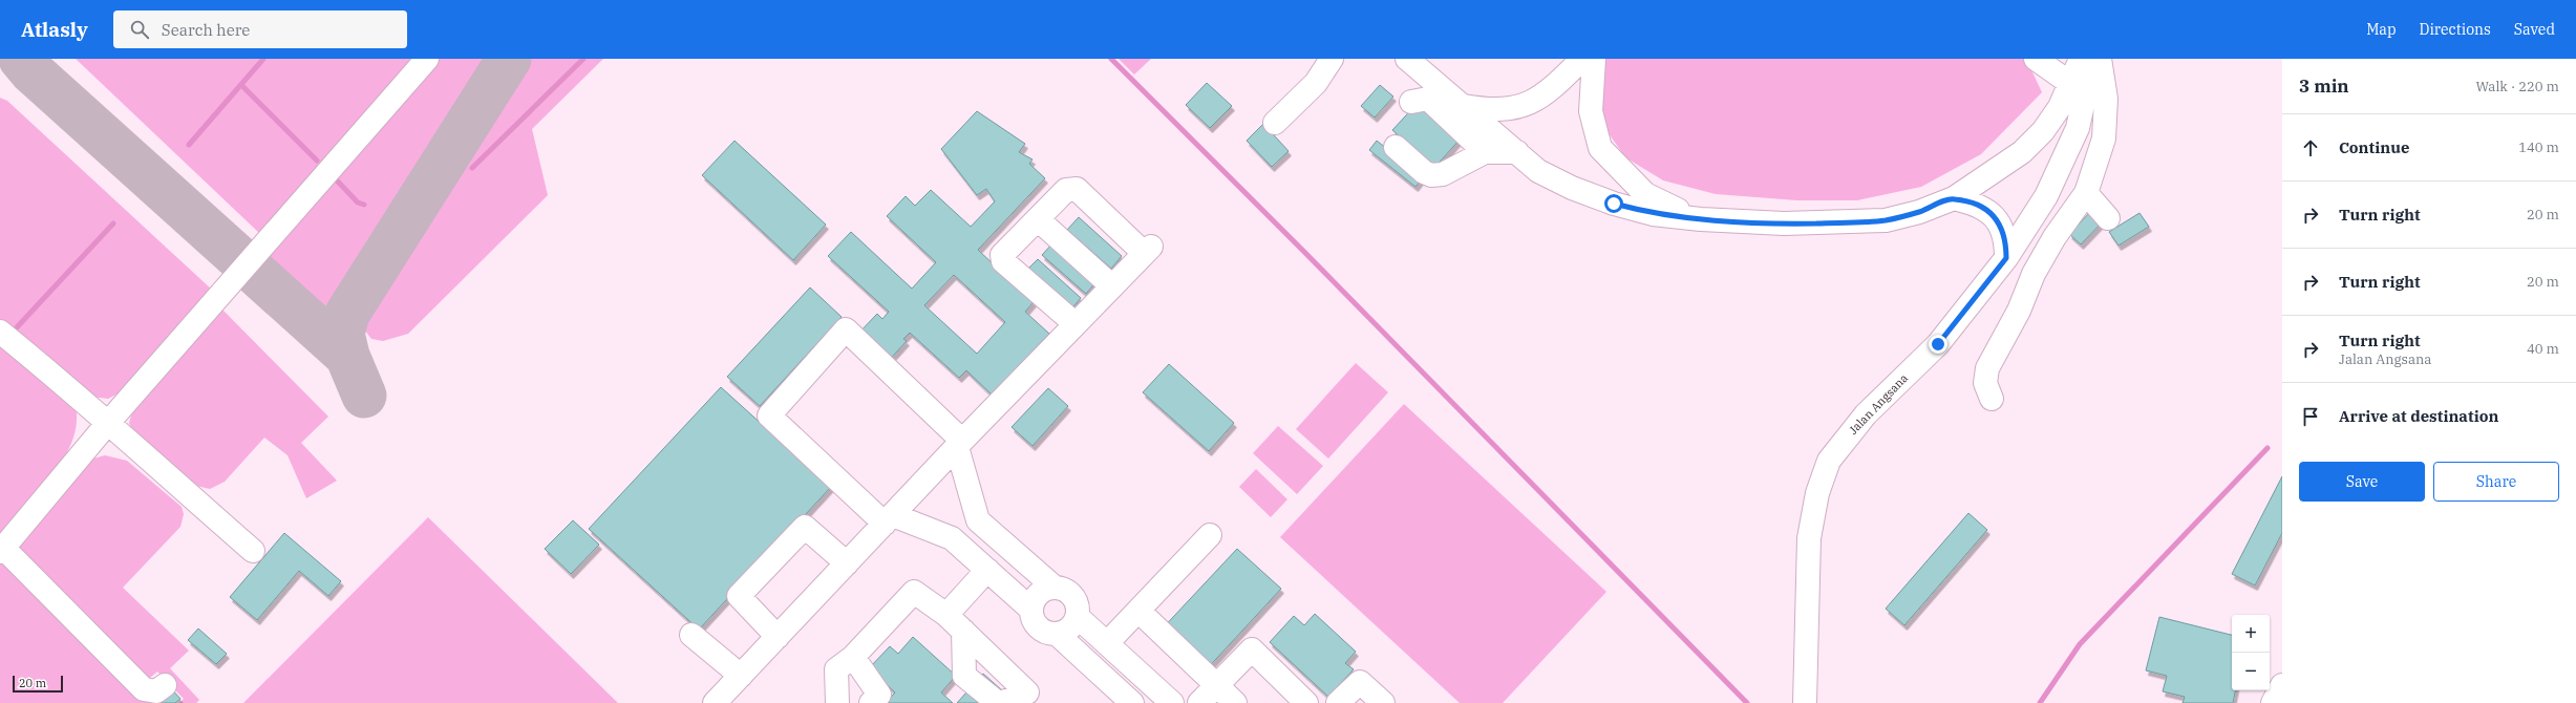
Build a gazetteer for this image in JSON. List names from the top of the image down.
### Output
{
  "streets": {
    "street": ["Jalan Angsana"]
  },
  "scale_bar": "20 m",
  "page": {
    "header": "Atlasly",
    "search": "Search here",
    "nav": ["Map", "Directions", "Saved"],
    "heading": ["3 min", "Walk · 220 m"],
    "list": [
      ["Continue", "140 m"],
      ["Turn right", "20 m"],
      ["Turn right", "20 m"],
      ["Turn right", "Jalan Angsana", "40 m"],
      "Arrive at destination"
    ],
    "buttons": ["Save", "Share"],
    "map_buttons": ["+", "−"],
    "scale": "20 m"
  }
}
